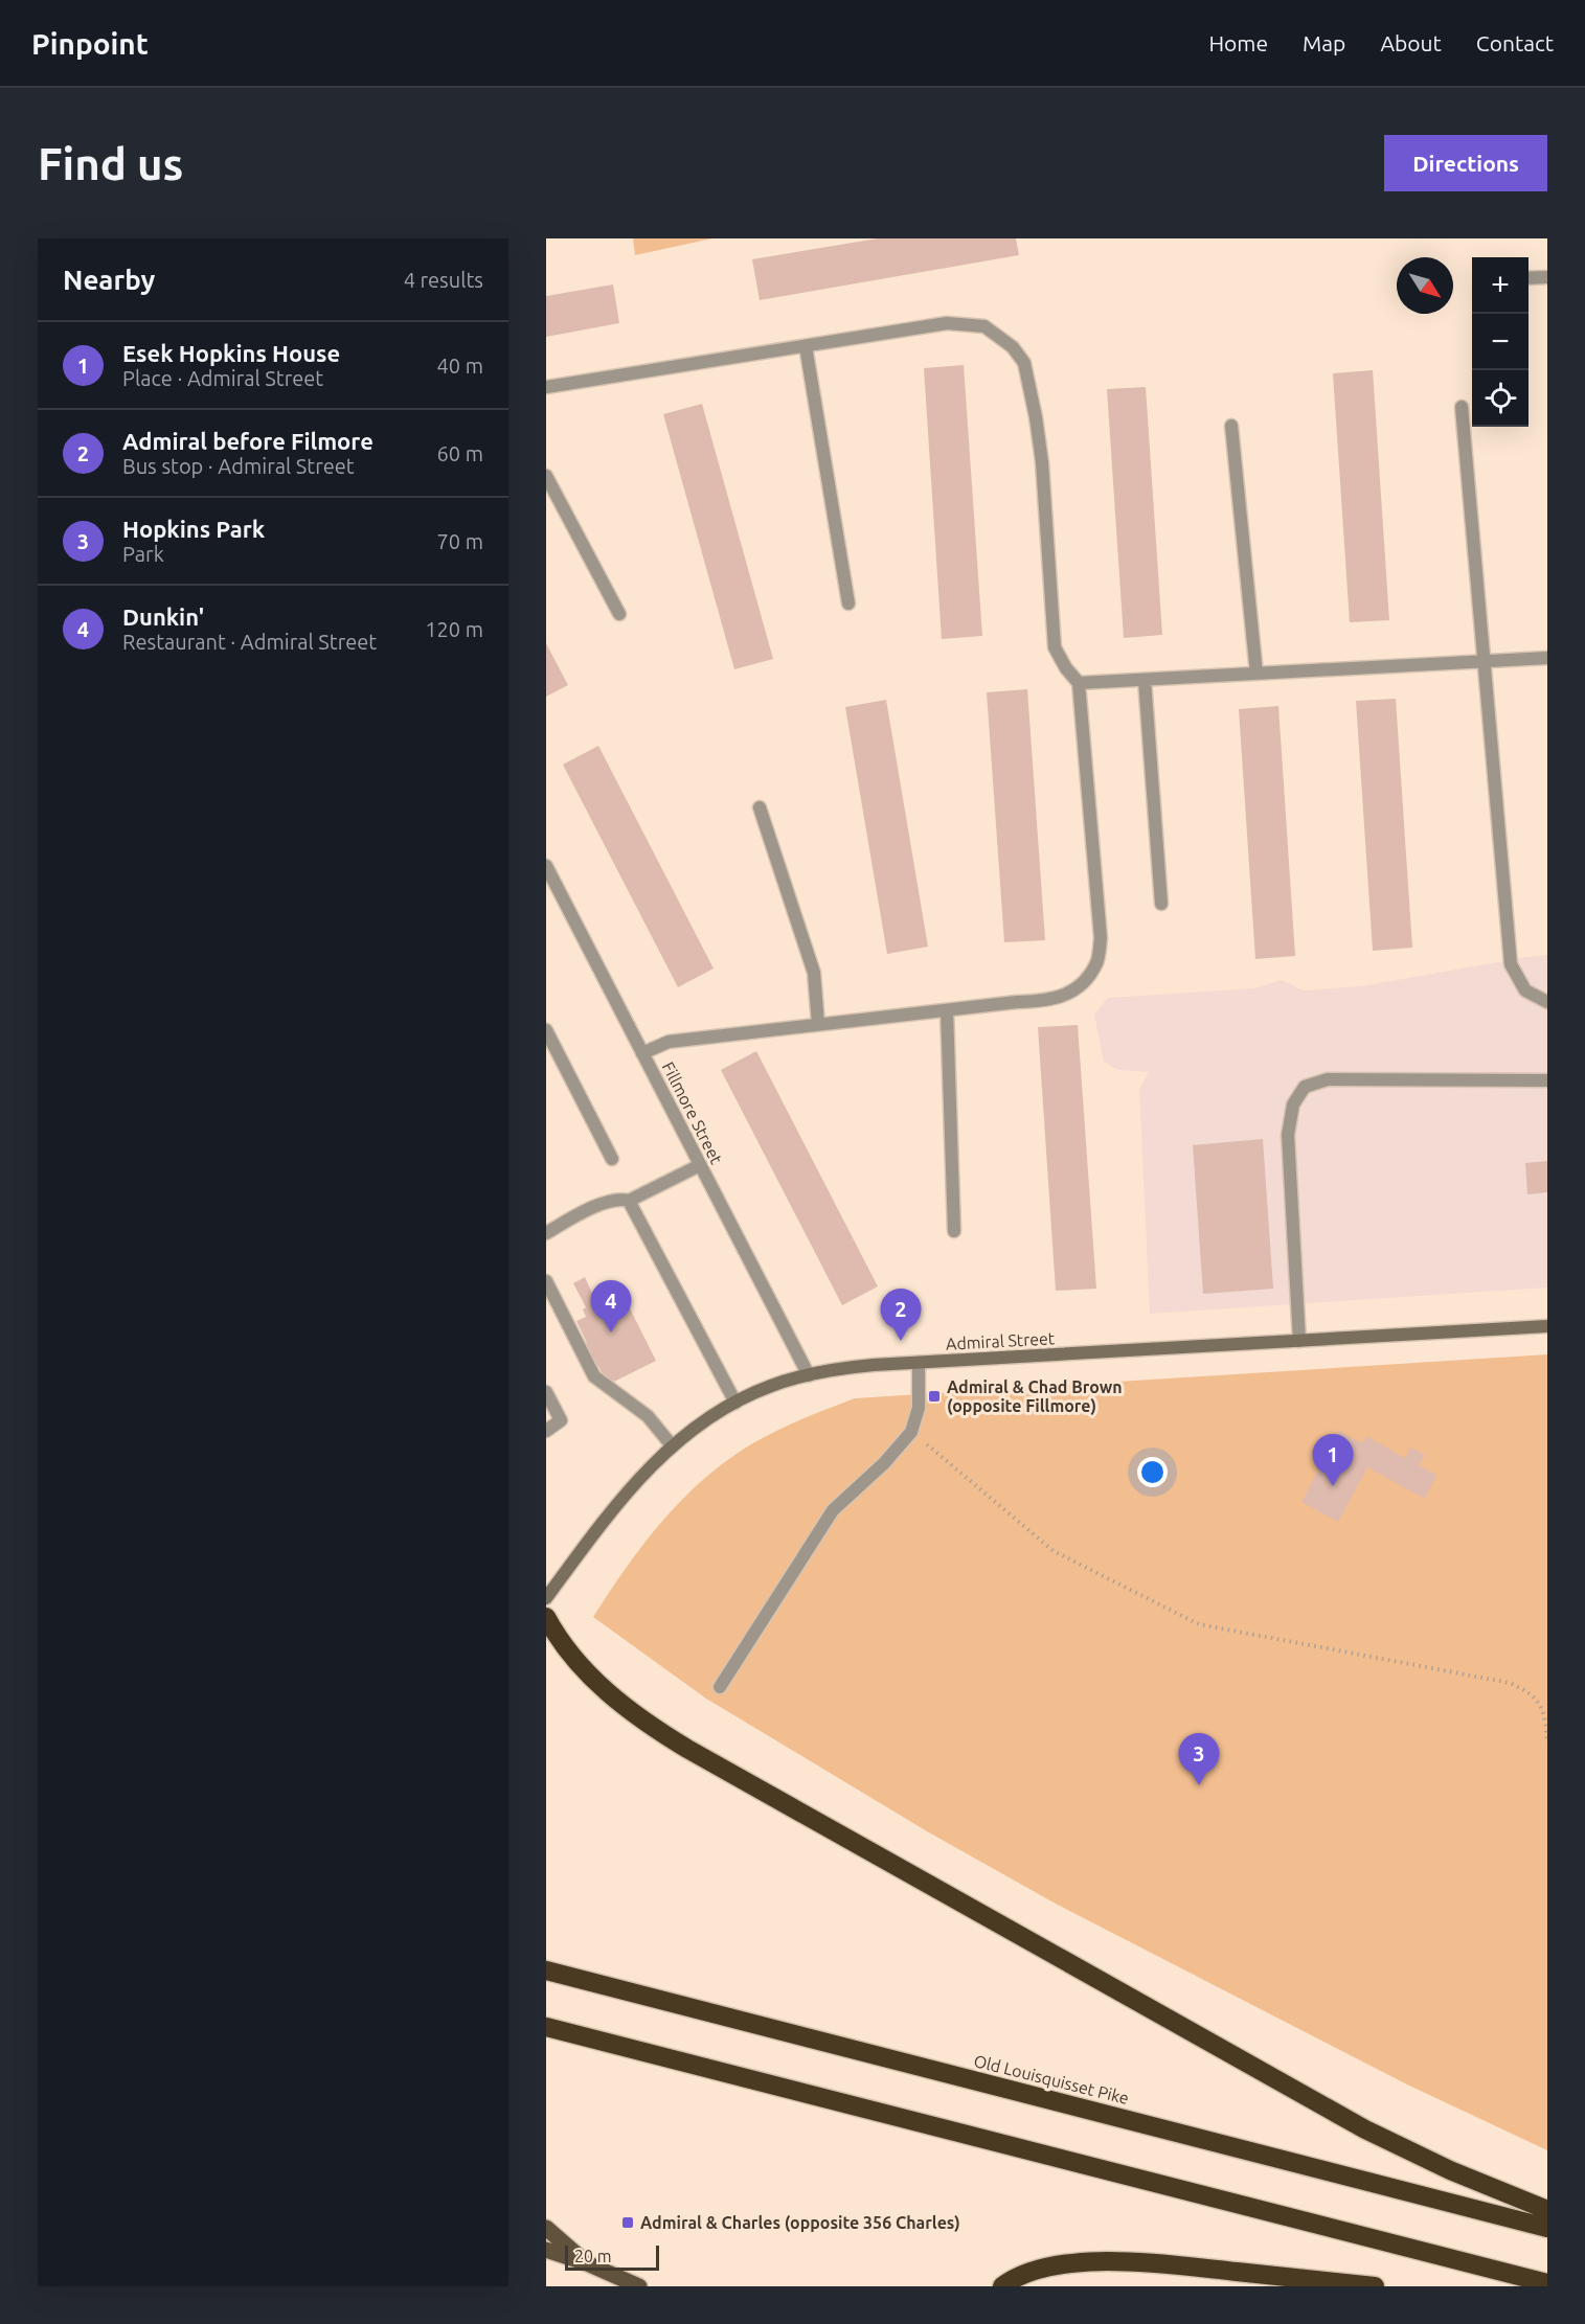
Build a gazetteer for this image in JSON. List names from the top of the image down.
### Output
{
  "streets": {
    "highway": ["Old Louisquisset Pike"],
    "main road": ["Admiral Street"],
    "street": ["Fillmore Street"]
  },
  "crossings": [
    ["Fillmore Street", "Admiral Street"]
  ],
  "places": {
    "transit": ["Admiral & Chad Brown (opposite Fillmore)", "Admiral & Charles (opposite 356 Charles)"]
  },
  "scale_bar": "20 m",
  "north": "bottom right",
  "page": {
    "header": "Pinpoint",
    "nav": [
      "Home",
      "Map",
      "About",
      "Contact"
    ],
    "buttons": "Directions",
    "title": "Find us",
    "heading": ["Nearby", "4 results"],
    "map_buttons": ["+", "−"],
    "list": [
      {
        "mark": "1",
        "name": "Esek Hopkins House",
        "note": "Place · Admiral Street",
        "value": "40 m"
      },
      {
        "mark": "2",
        "name": "Admiral before Filmore",
        "note": "Bus stop · Admiral Street",
        "value": "60 m"
      },
      {
        "mark": "3",
        "name": "Hopkins Park",
        "note": "Park",
        "value": "70 m"
      },
      {
        "mark": "4",
        "name": "Dunkin'",
        "note": "Restaurant · Admiral Street",
        "value": "120 m"
      }
    ],
    "pins": [
      "4",
      "2",
      "1",
      "3"
    ],
    "scale": "20 m"
  }
}
